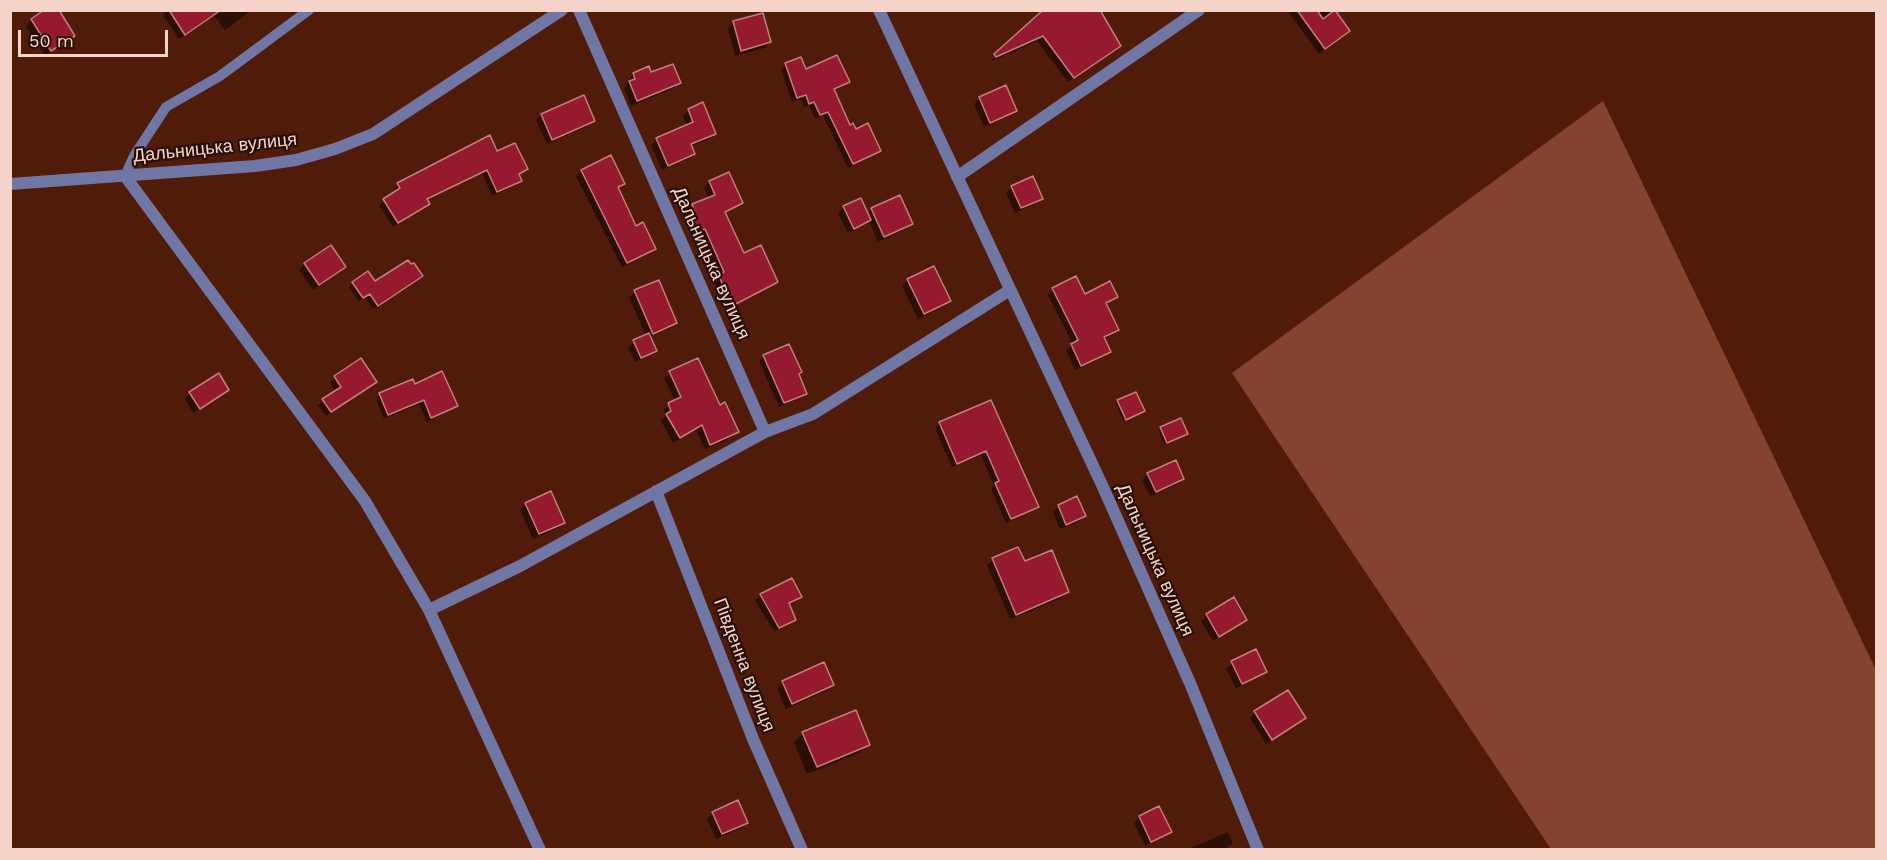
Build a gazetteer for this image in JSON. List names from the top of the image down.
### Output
{
  "streets": {
    "street": ["Дальницька вулиця", "Південна вулиця"]
  },
  "scale_bar": "50 m"
}
